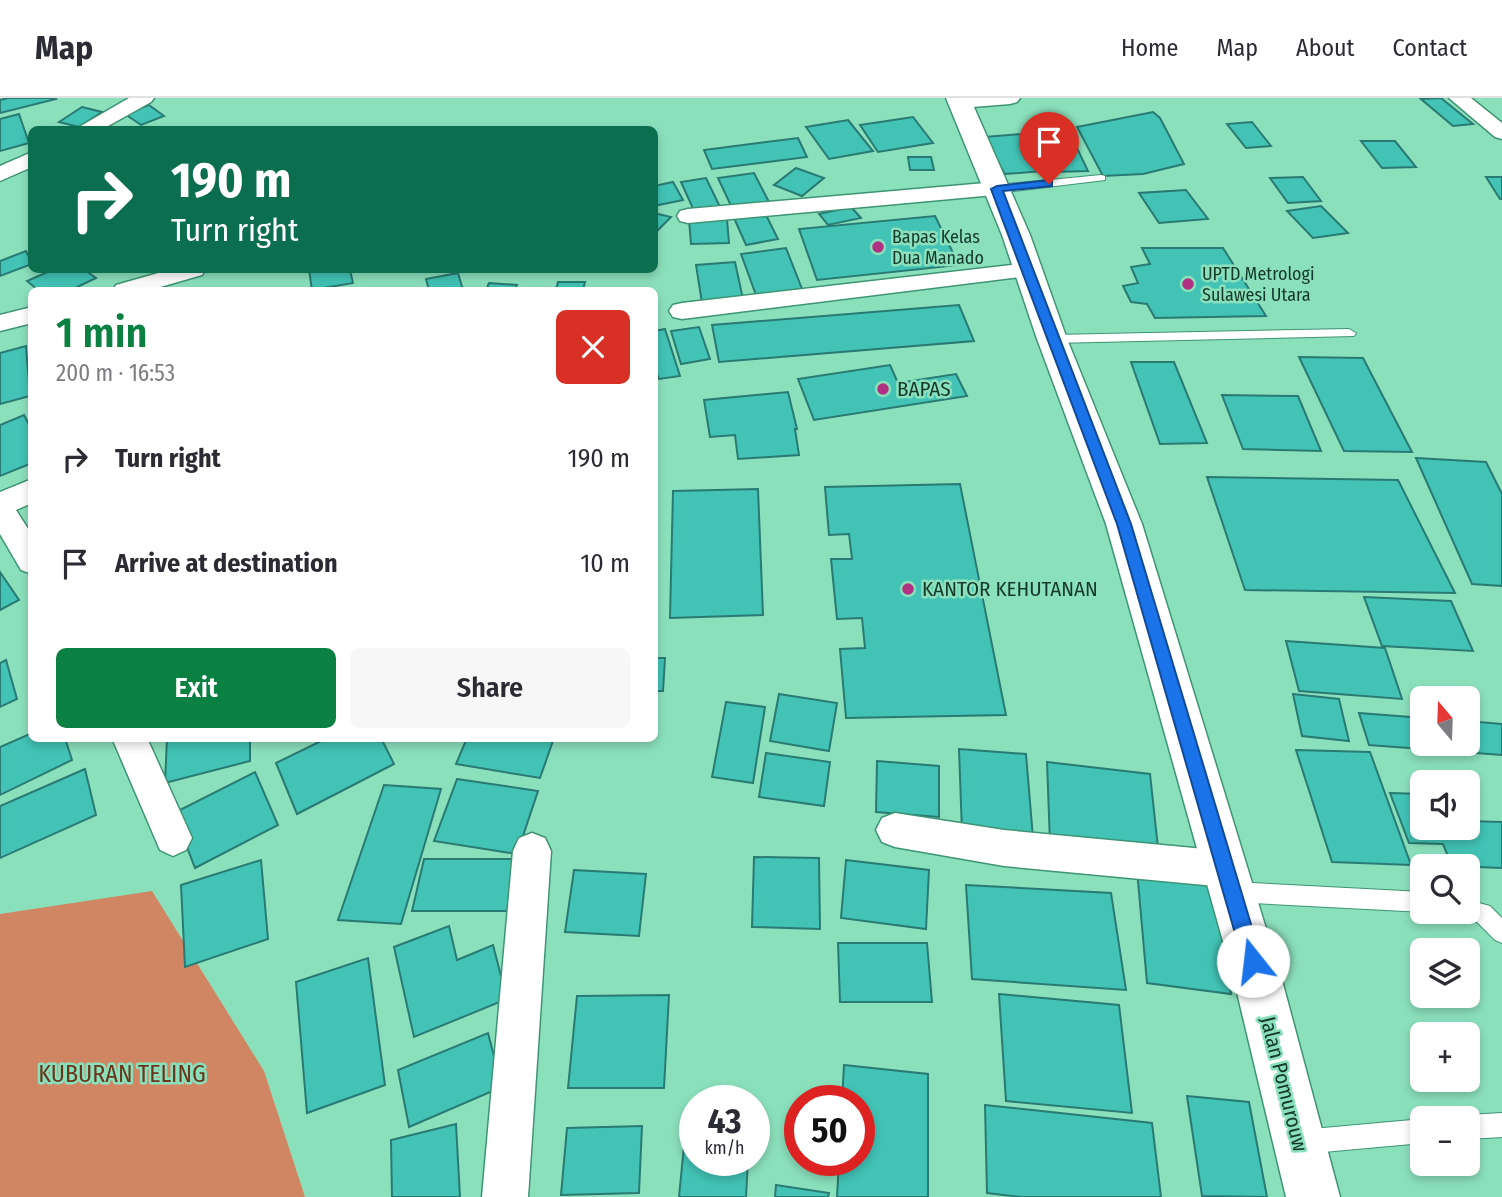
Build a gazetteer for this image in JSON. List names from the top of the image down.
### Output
{
  "streets": {
    "main road": ["Jalan Pomurouw"]
  },
  "parks": ["KUBURAN TELING"],
  "places": [
    "Bapas Kelas Dua Manado",
    "UPTD Metrologi Sulawesi Utara",
    "BAPAS",
    "KANTOR KEHUTANAN"
  ],
  "north": "top",
  "page": {
    "header": "Map",
    "nav": [
      "Home",
      "Map",
      "About",
      "Contact"
    ],
    "turn": ["190 m", "Turn right"],
    "heading": ["1 min", "200 m · 16:53"],
    "list": [
      {
        "name": "Turn right",
        "value": "190 m"
      },
      {
        "name": "Arrive at destination",
        "value": "10 m"
      }
    ],
    "buttons": ["Exit", "Share"],
    "map_buttons": ["+", "−"],
    "speed": "43 km/h",
    "limit": "50"
  }
}
